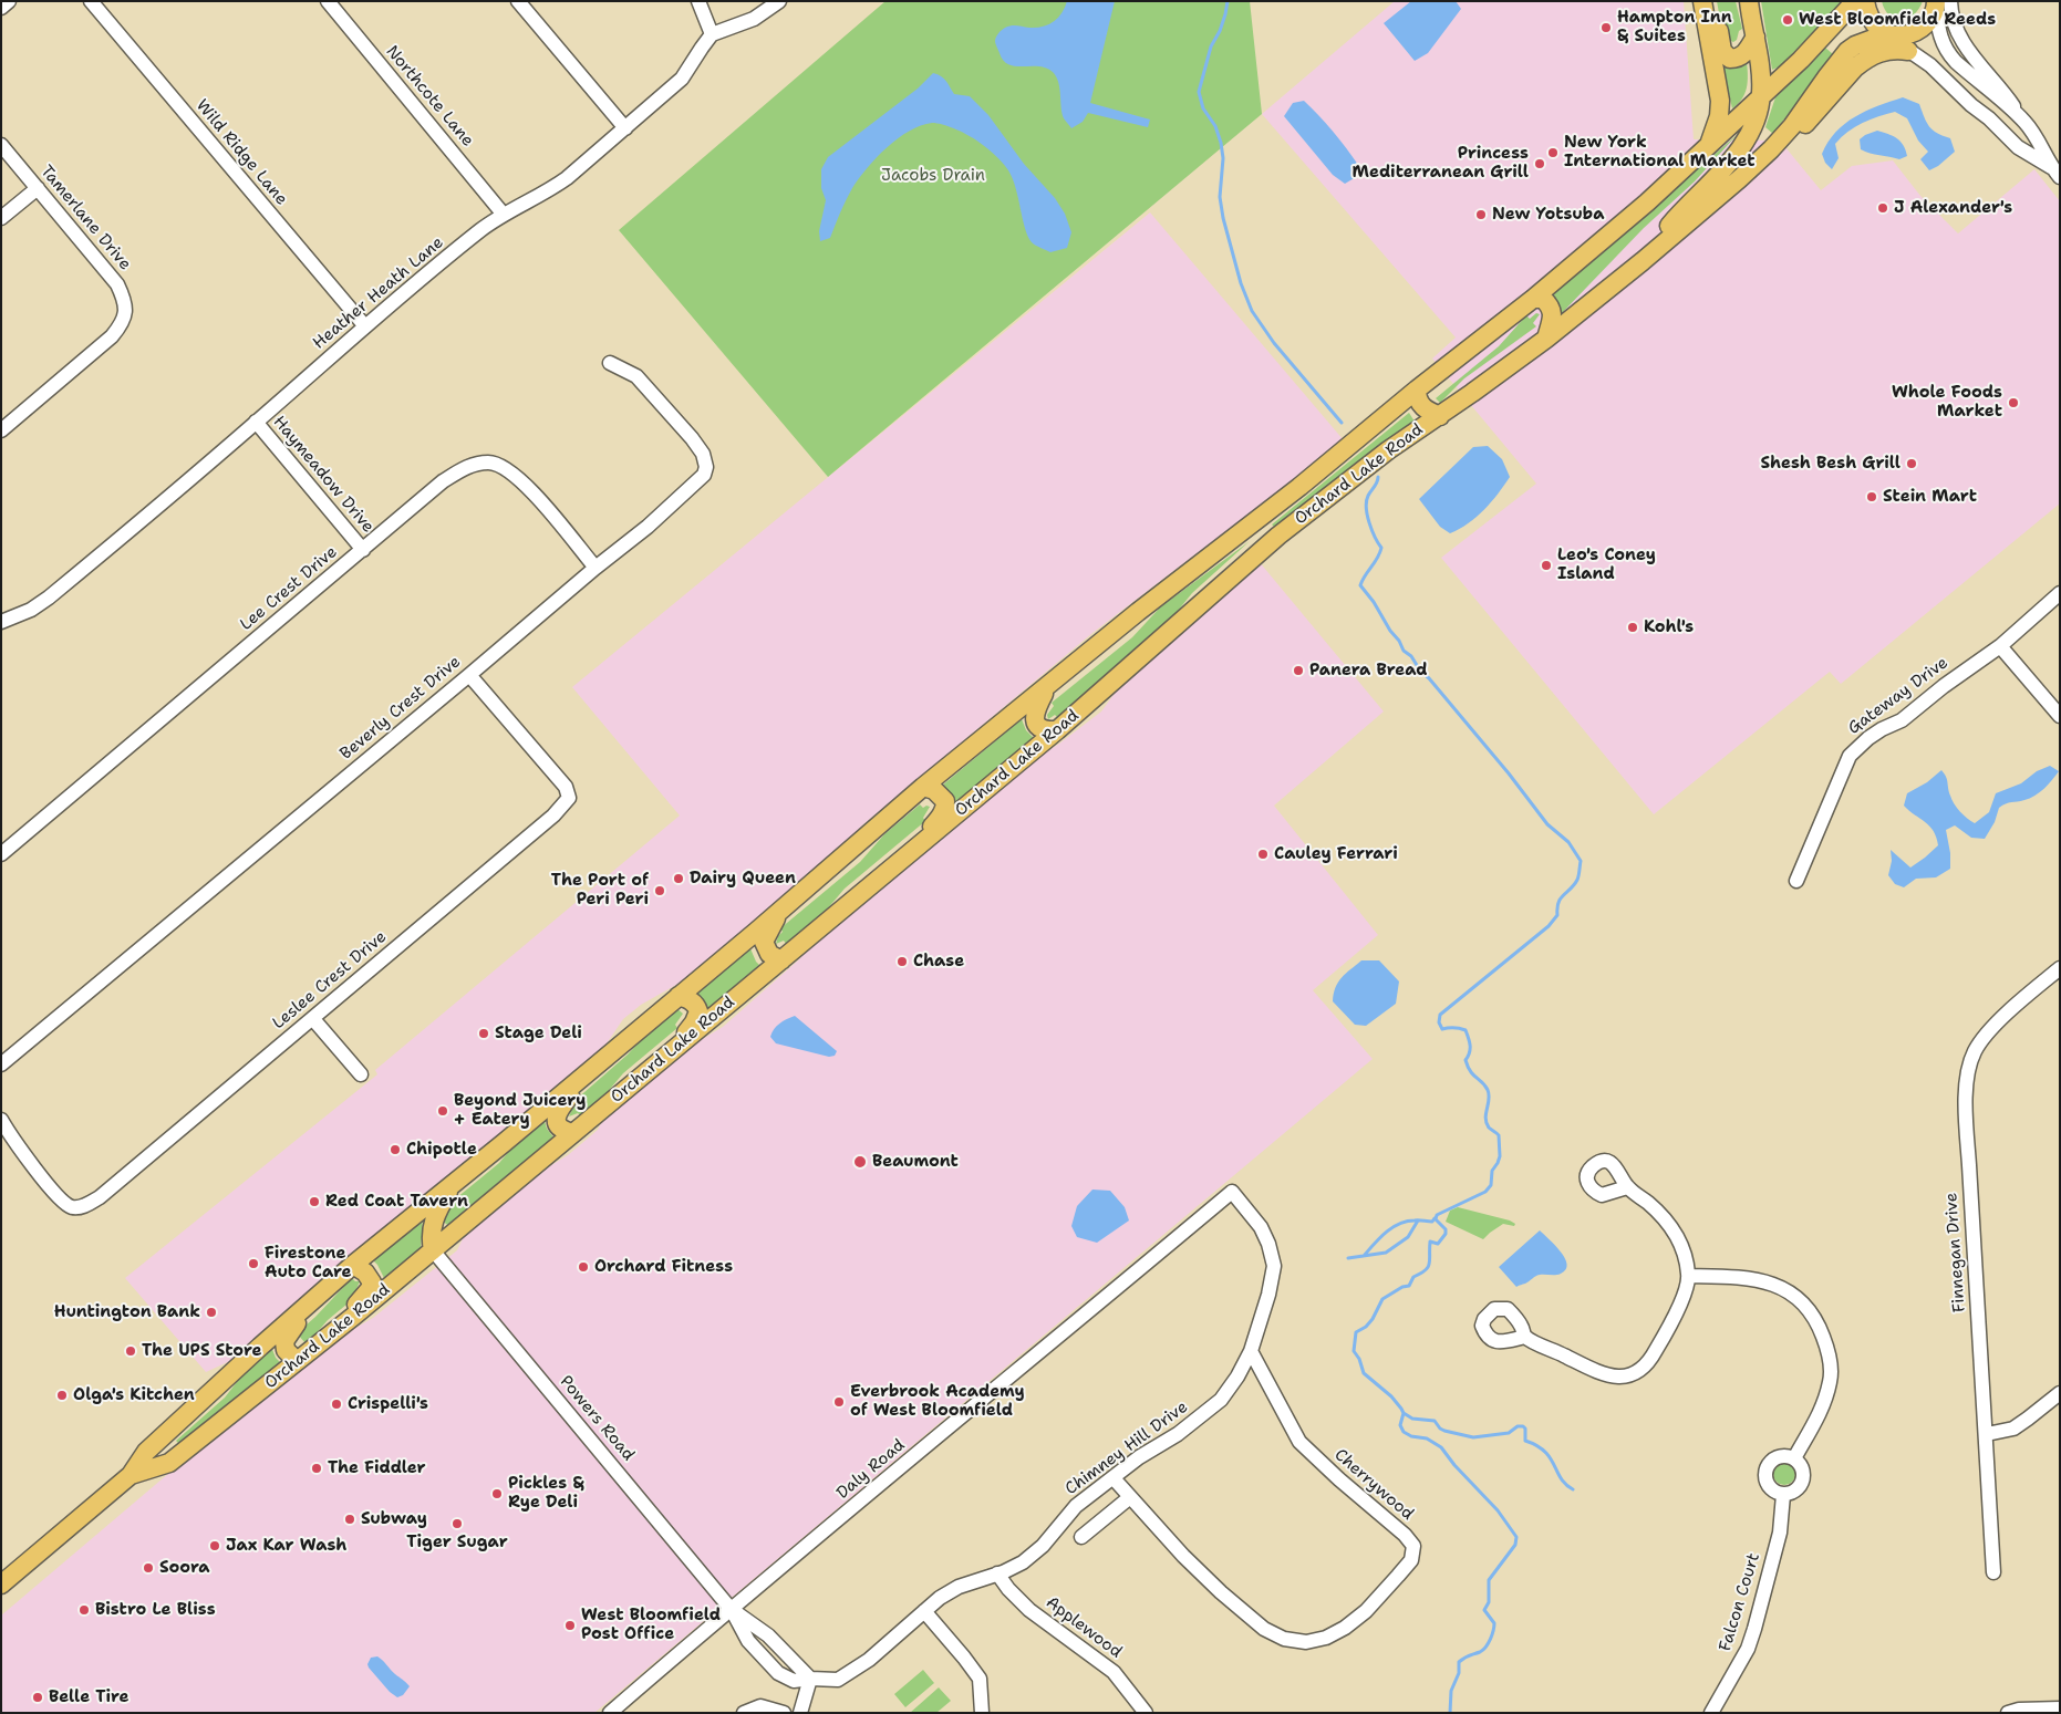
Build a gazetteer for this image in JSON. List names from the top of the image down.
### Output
{
  "streets": {
    "main road": ["Orchard Lake Road"],
    "street": [
      "Northcote Lane",
      "Wild Ridge Lane",
      "Tamerlane Drive",
      "Heather Heath Lane",
      "Haymeadow Drive",
      "Lee Crest Drive",
      "Gateway Drive",
      "Beverly Crest Drive",
      "Leslee Crest Drive",
      "Finnegan Drive",
      "Powers Road",
      "Chimney Hill Drive",
      "Daly Road",
      "Cherrywood",
      "Falcon Court",
      "Applewood"
    ]
  },
  "crossings": [
    ["Northcote Lane", "Heather Heath Lane"],
    ["Wild Ridge Lane", "Heather Heath Lane"],
    ["Heather Heath Lane", "Haymeadow Drive"],
    ["Haymeadow Drive", "Lee Crest Drive"],
    ["Orchard Lake Road", "Powers Road"],
    ["Lee Crest Drive", "Beverly Crest Drive"],
    ["Beverly Crest Drive", "Leslee Crest Drive"],
    ["Powers Road", "Daly Road"],
    ["Chimney Hill Drive", "Daly Road"],
    ["Chimney Hill Drive", "Cherrywood"],
    ["Chimney Hill Drive", "Applewood"]
  ],
  "parks": ["Jacobs Drain"],
  "places": [
    "West Bloomfield Reeds",
    "Hampton Inn & Suites",
    "New York International Market",
    "Princess Mediterranean Grill",
    "J Alexander's",
    "New Yotsuba",
    "Whole Foods Market",
    "Shesh Besh Grill",
    "Stein Mart",
    "Leo's Coney Island",
    "Kohl's",
    "Panera Bread",
    "Cauley Ferrari",
    "Dairy Queen",
    "The Port of Peri Peri",
    "Chase",
    "Stage Deli",
    "Beyond Juicery + Eatery",
    "Chipotle",
    "Beaumont",
    "Red Coat Tavern",
    "Firestone Auto Care",
    "Orchard Fitness",
    "Huntington Bank",
    "The UPS Store",
    "Olga's Kitchen",
    "Everbrook Academy of West Bloomfield",
    "Crispelli's",
    "The Fiddler",
    "Pickles & Rye Deli",
    "Subway",
    "Tiger Sugar",
    "Jax Kar Wash",
    "Soora",
    "Bistro Le Bliss",
    "West Bloomfield Post Office",
    "Belle Tire"
  ]
}
